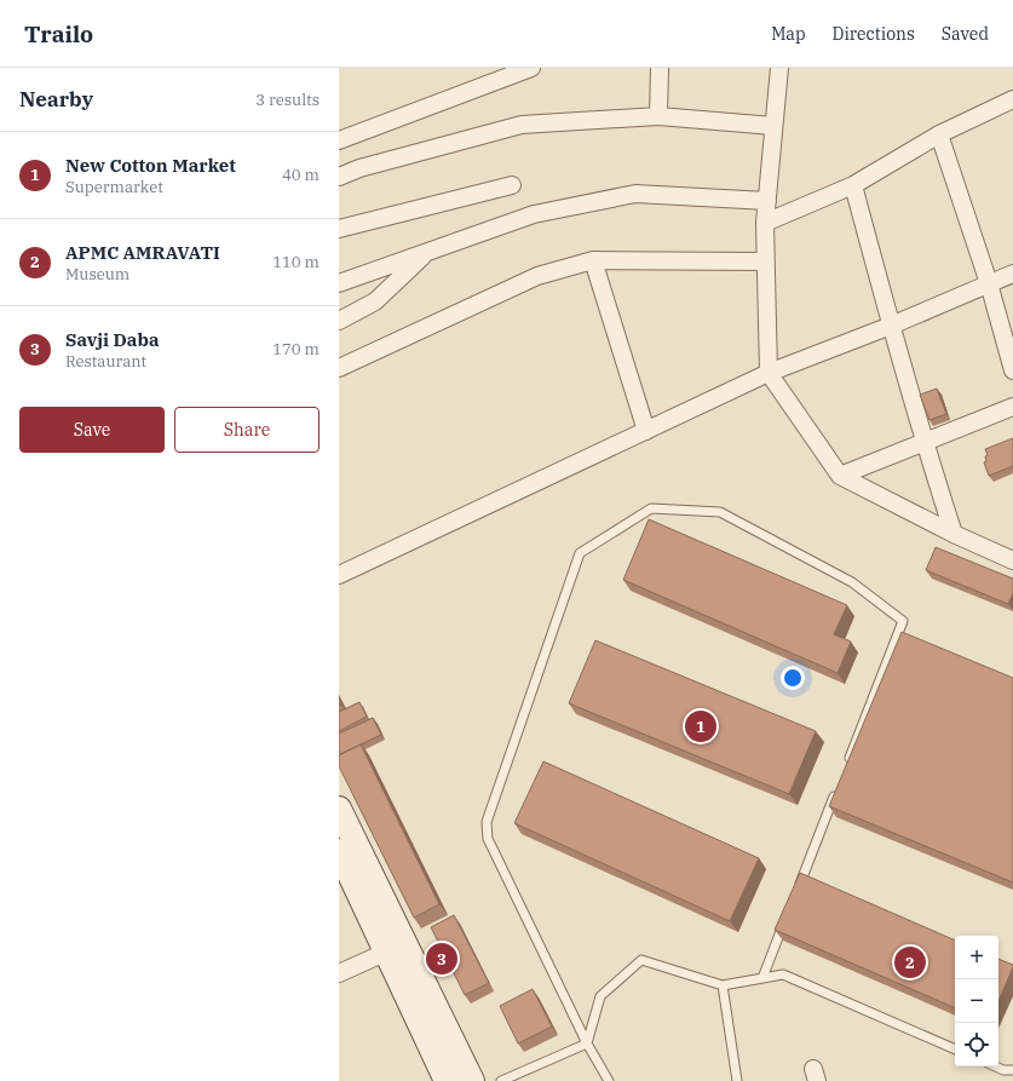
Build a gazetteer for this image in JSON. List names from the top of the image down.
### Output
{
  "page": {
    "header": "Trailo",
    "nav": ["Map", "Directions", "Saved"],
    "heading": ["Nearby", "3 results"],
    "list": [
      {
        "mark": "1",
        "name": "New Cotton Market",
        "note": "Supermarket",
        "value": "40 m"
      },
      {
        "mark": "2",
        "name": "APMC AMRAVATI",
        "note": "Museum",
        "value": "110 m"
      },
      {
        "mark": "3",
        "name": "Savji Daba",
        "note": "Restaurant",
        "value": "170 m"
      }
    ],
    "buttons": ["Save", "Share"],
    "pins": ["1", "3", "2"],
    "map_buttons": ["+", "−"]
  }
}
